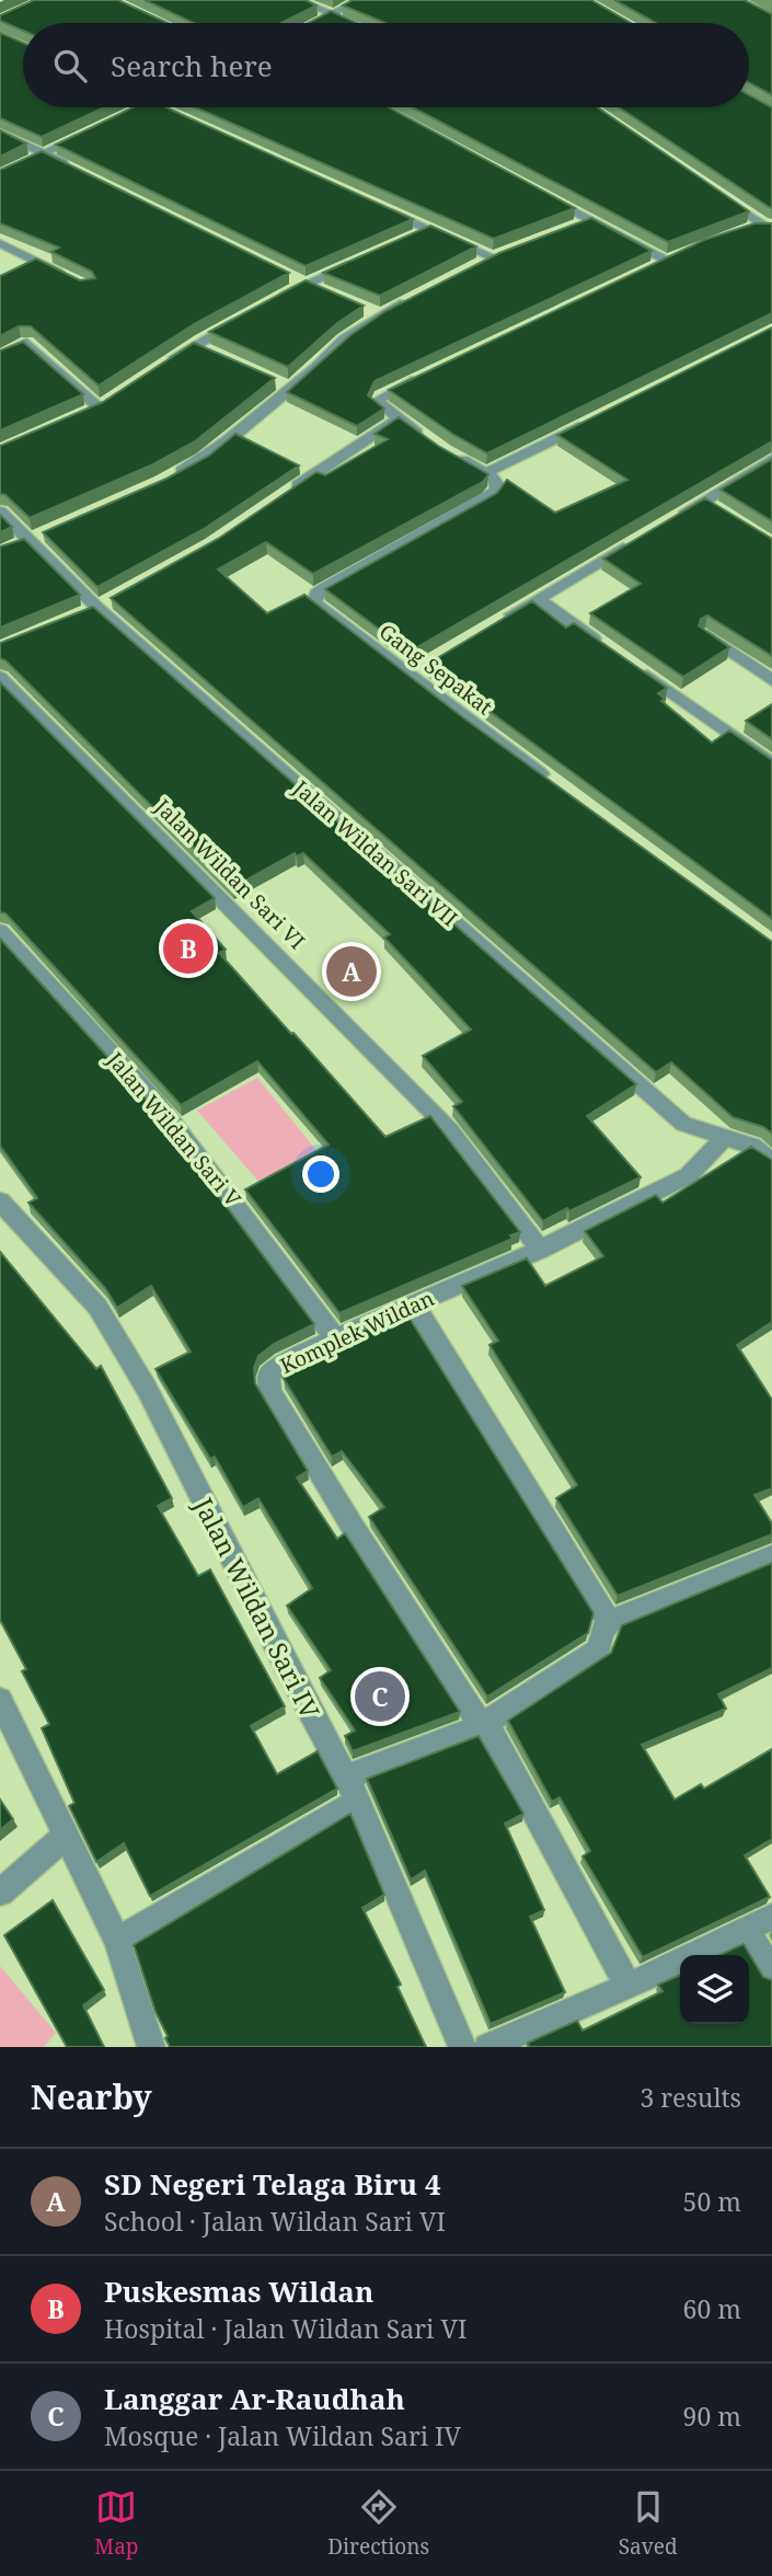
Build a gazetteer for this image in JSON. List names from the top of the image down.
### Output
{
  "streets": {
    "street": [
      "Gang Sepakat",
      "Jalan Wildan Sari VII",
      "Jalan Wildan Sari VI",
      "Jalan Wildan Sari V",
      "Komplek Wildan",
      "Jalan Wildan Sari IV"
    ]
  },
  "crossings": [
    ["Jalan Wildan Sari VII", "Komplek Wildan"],
    ["Jalan Wildan Sari VI", "Komplek Wildan"],
    ["Jalan Wildan Sari V", "Komplek Wildan"]
  ],
  "page": {
    "search": "Search here",
    "pins": ["B", "A", "C"],
    "heading": ["Nearby", "3 results"],
    "list": [
      {
        "mark": "A",
        "name": "SD Negeri Telaga Biru 4",
        "note": "School · Jalan Wildan Sari VI",
        "value": "50 m"
      },
      {
        "mark": "B",
        "name": "Puskesmas Wildan",
        "note": "Hospital · Jalan Wildan Sari VI",
        "value": "60 m"
      },
      {
        "mark": "C",
        "name": "Langgar Ar-Raudhah",
        "note": "Mosque · Jalan Wildan Sari IV",
        "value": "90 m"
      }
    ],
    "nav": ["Map", "Directions", "Saved"]
  }
}
